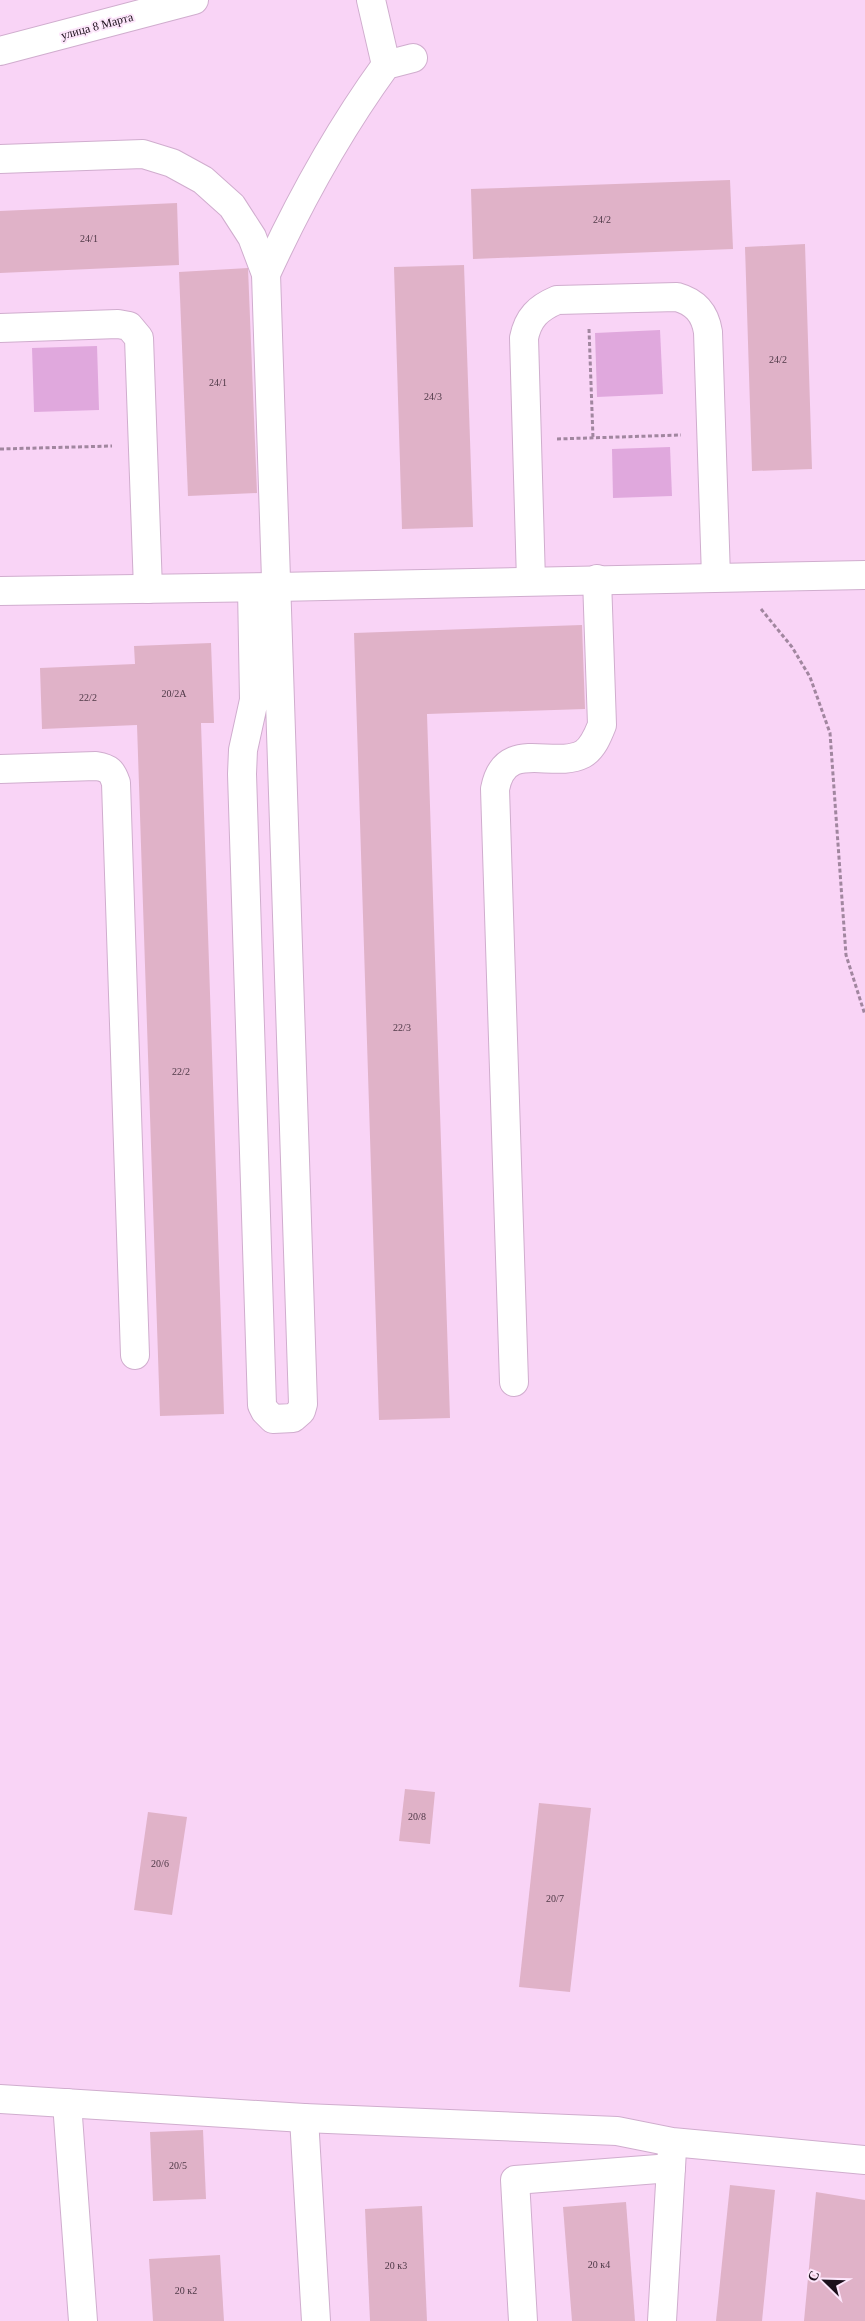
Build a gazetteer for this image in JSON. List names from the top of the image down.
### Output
{
  "streets": {
    "street": ["улица 8 Марта"]
  },
  "house_numbers": [
    "24/2",
    "24/1",
    "24/2",
    "24/1",
    "24/3",
    "20/2А",
    "22/2",
    "22/3",
    "22/2",
    "20/8",
    "20/6",
    "20/7",
    "20/5",
    "20 к4",
    "20 к3",
    "20 к2"
  ],
  "north": "top left"
}
